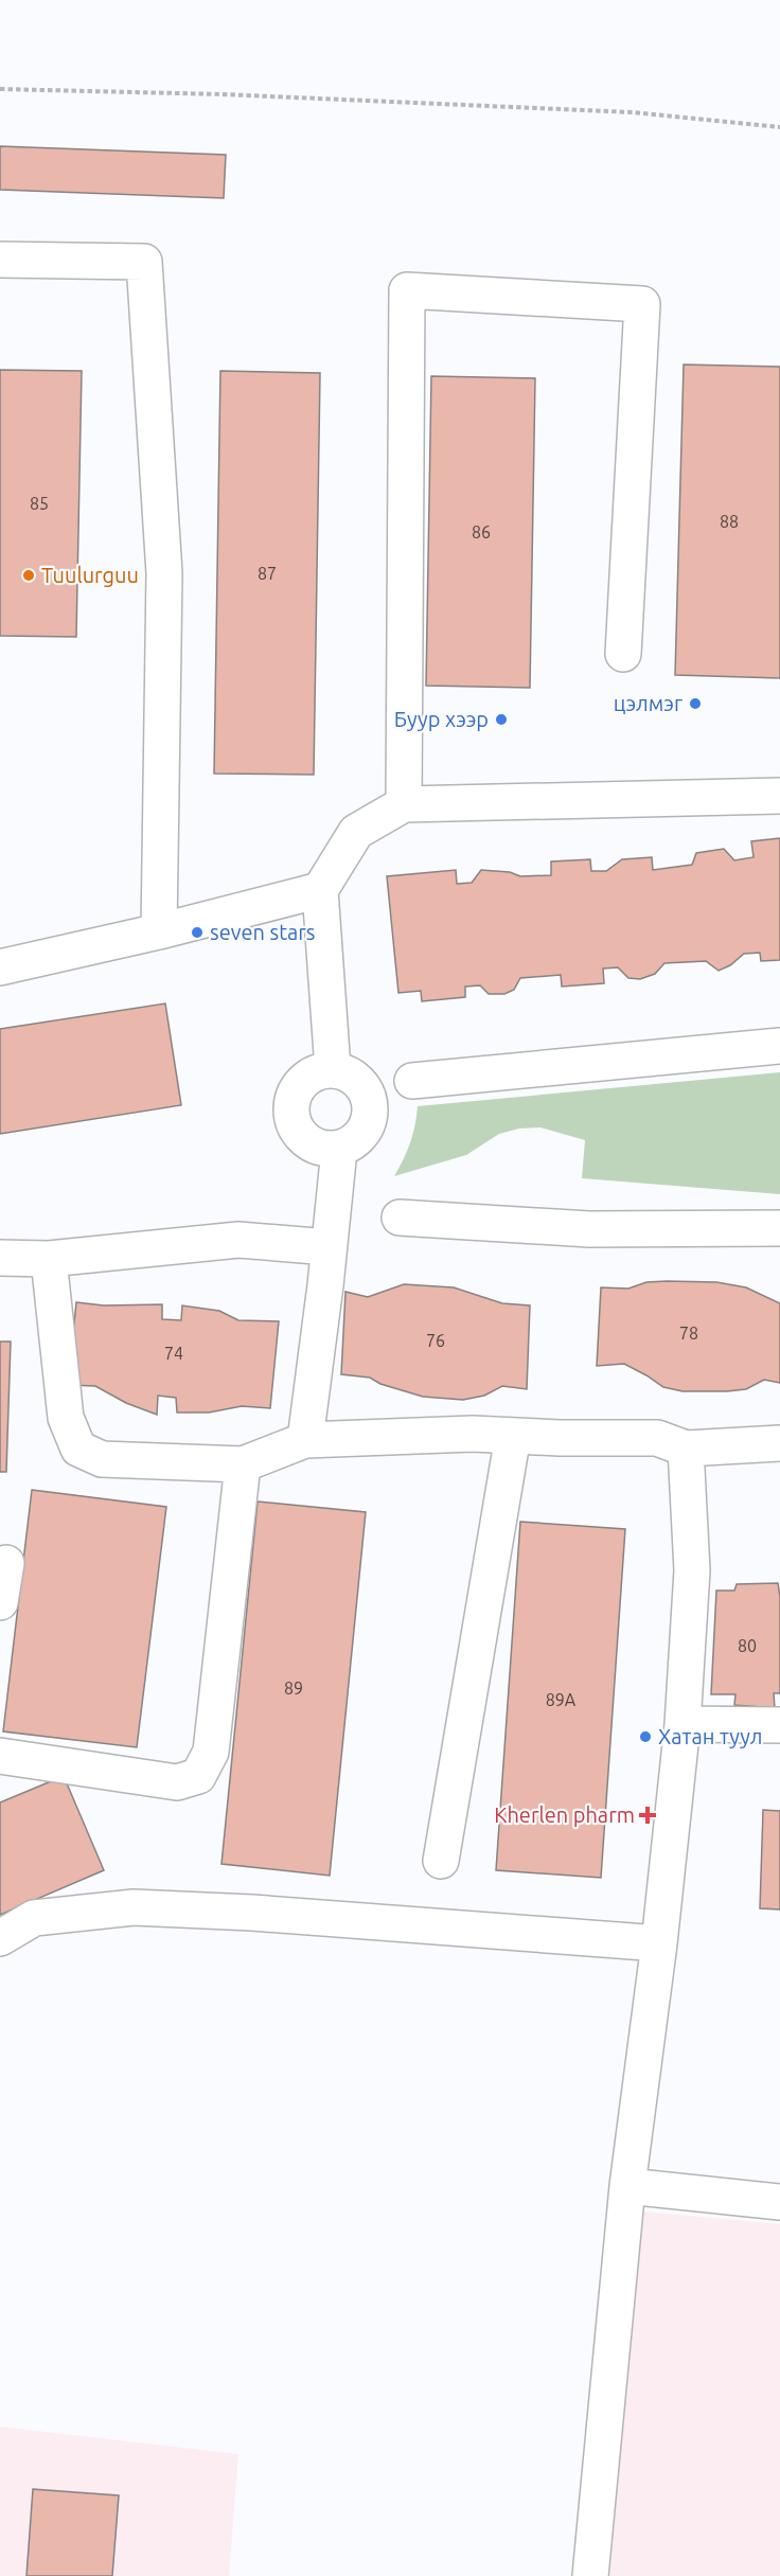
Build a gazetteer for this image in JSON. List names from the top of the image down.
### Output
{
  "places": {
    "other": [
      "Tuulurguu",
      "цэлмэг",
      "Буур хээр",
      "seven stars",
      "Хатан туул"
    ],
    "health": ["Kherlen pharm"]
  },
  "house_numbers": [
    "85",
    "88",
    "86",
    "87",
    "78",
    "76",
    "74",
    "80",
    "89",
    "89А"
  ]
}
